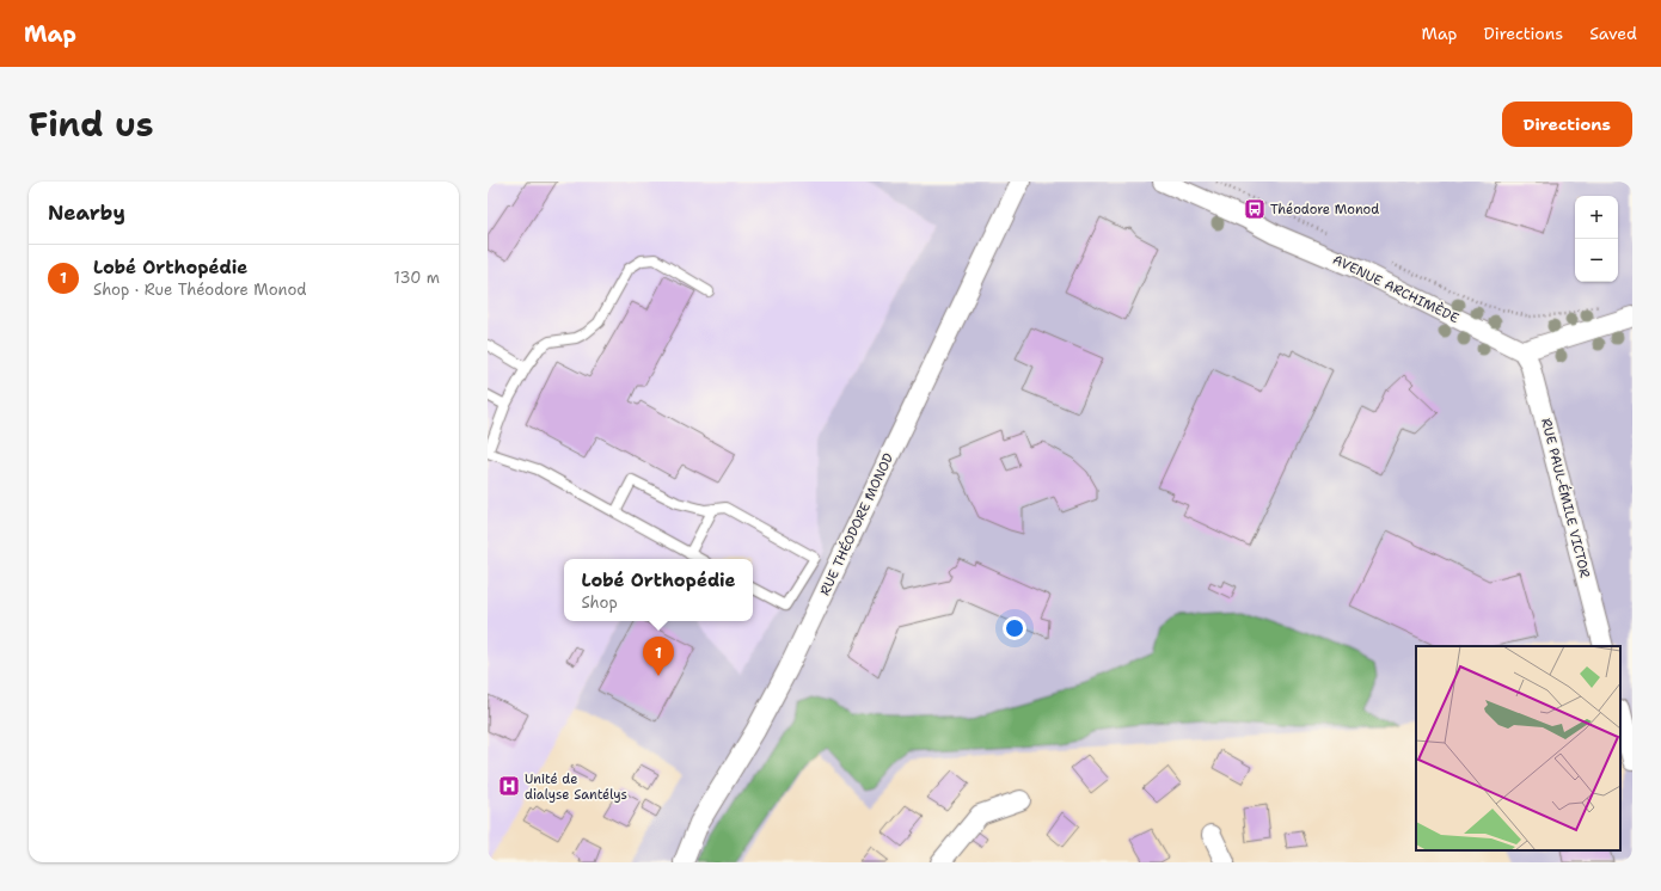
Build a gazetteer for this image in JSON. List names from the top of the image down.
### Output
{
  "streets": {
    "street": ["AVENUE ARCHIMÈDE", "RUE PAUL-ÉMILE VICTOR", "RUE THÉODORE MONOD"]
  },
  "crossings": [
    ["AVENUE ARCHIMÈDE", "RUE PAUL-ÉMILE VICTOR"]
  ],
  "places": {
    "bus stop": ["Théodore Monod"],
    "hospital": ["Unité de dialyse Santélys"]
  },
  "page": {
    "header": "Map",
    "nav": ["Map", "Directions", "Saved"],
    "title": "Find us",
    "buttons": "Directions",
    "heading": "Nearby",
    "map_buttons": ["+", "−"],
    "list": [
      {
        "mark": "1",
        "name": "Lobé Orthopédie",
        "note": "Shop · Rue Théodore Monod",
        "value": "130 m"
      }
    ],
    "popup": ["Lobé Orthopédie", "Shop"],
    "pins": "1"
  }
}
